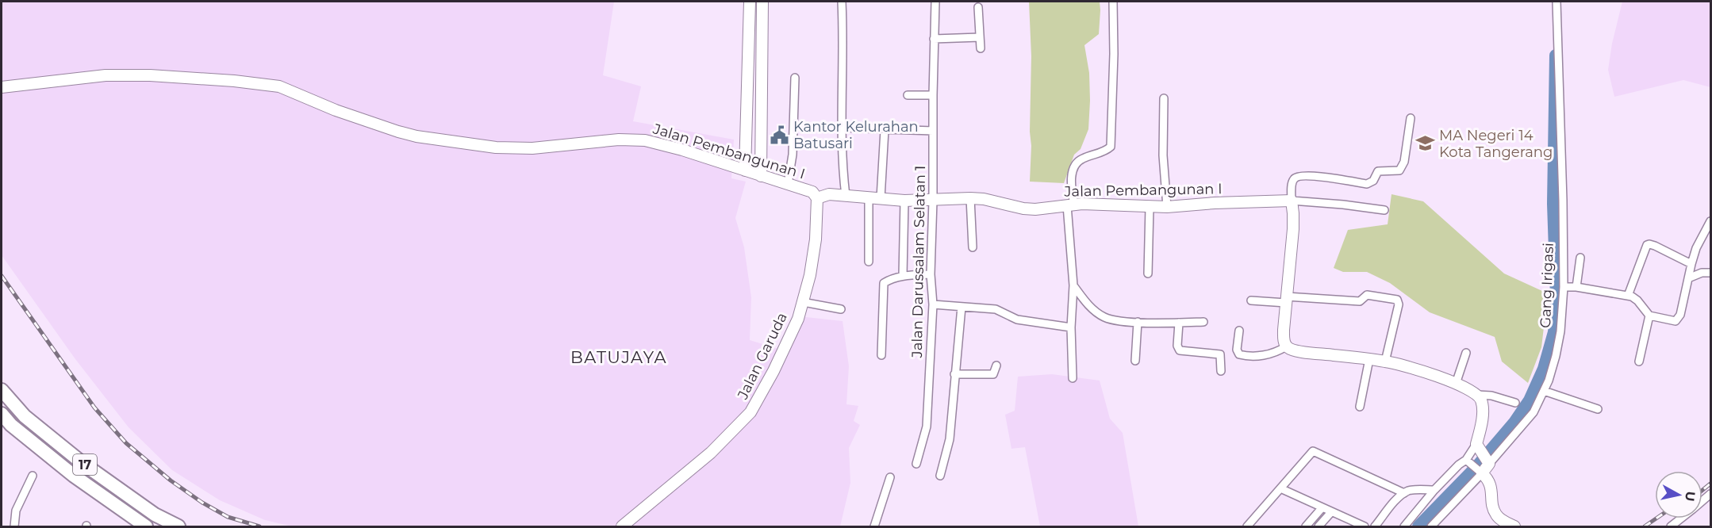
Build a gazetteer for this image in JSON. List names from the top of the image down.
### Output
{
  "streets": {
    "highway": ["17"],
    "street": [
      "Jalan Pembangunan I",
      "Jalan Darussalam Selatan 1",
      "Gang Irigasi",
      "Jalan Garuda"
    ]
  },
  "crossings": [
    ["Jalan Pembangunan I", "Jalan Darussalam Selatan 1"],
    ["Jalan Pembangunan I", "Jalan Garuda"]
  ],
  "districts": ["BATUJAYA"],
  "places": {
    "public building": ["Kantor Kelurahan Batusari"],
    "school or university": ["MA Negeri 14 Kota Tangerang"]
  },
  "north": "right"
}
